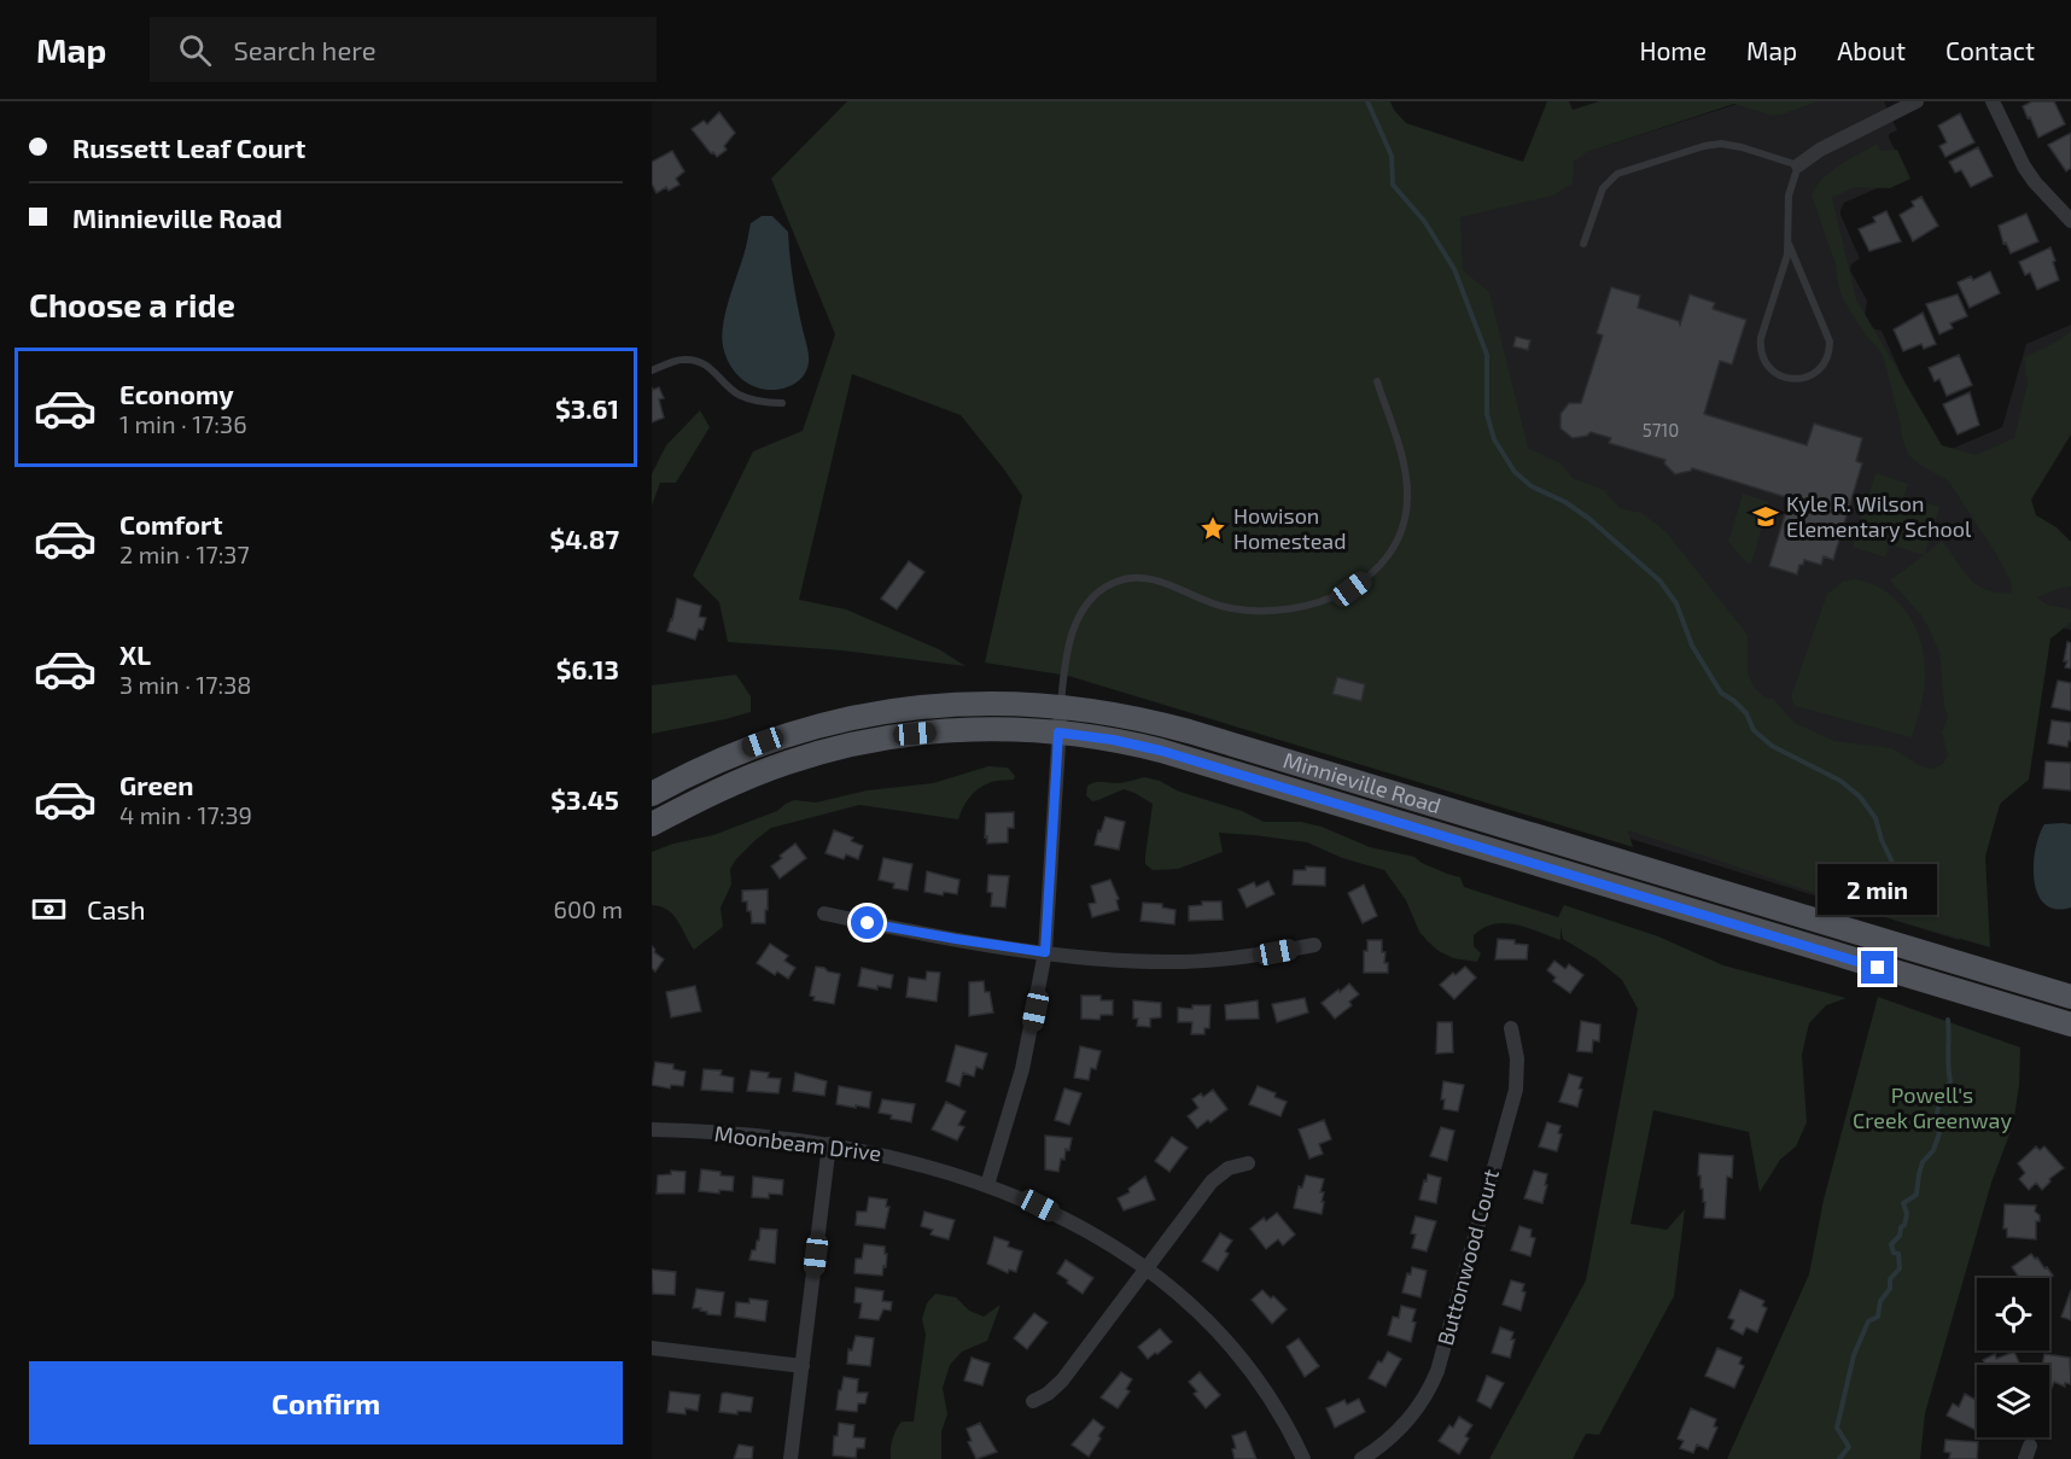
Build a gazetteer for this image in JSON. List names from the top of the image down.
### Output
{
  "streets": {
    "main road": ["Minnieville Road"],
    "street": ["Moonbeam Drive", "Buttonwood Court"]
  },
  "parks": ["Powell's Creek Greenway"],
  "places": {
    "school or university": ["Kyle R. Wilson Elementary School"],
    "place": ["Howison Homestead"]
  },
  "house_numbers": ["5710"],
  "page": {
    "header": "Map",
    "search": "Search here",
    "nav": [
      "Home",
      "Map",
      "About",
      "Contact"
    ],
    "banner": ["Russett Leaf Court", "Minnieville Road"],
    "heading": "Choose a ride",
    "list": [
      {
        "name": "Economy",
        "note": "1 min · 17:36",
        "value": "$3.61"
      },
      {
        "name": "Comfort",
        "note": "2 min · 17:37",
        "value": "$4.87"
      },
      {
        "name": "XL",
        "note": "3 min · 17:38",
        "value": "$6.13"
      },
      {
        "name": "Green",
        "note": "4 min · 17:39",
        "value": "$3.45"
      }
    ],
    "bubble": "2 min",
    "pay": ["Cash", "600 m"],
    "buttons": "Confirm"
  }
}
